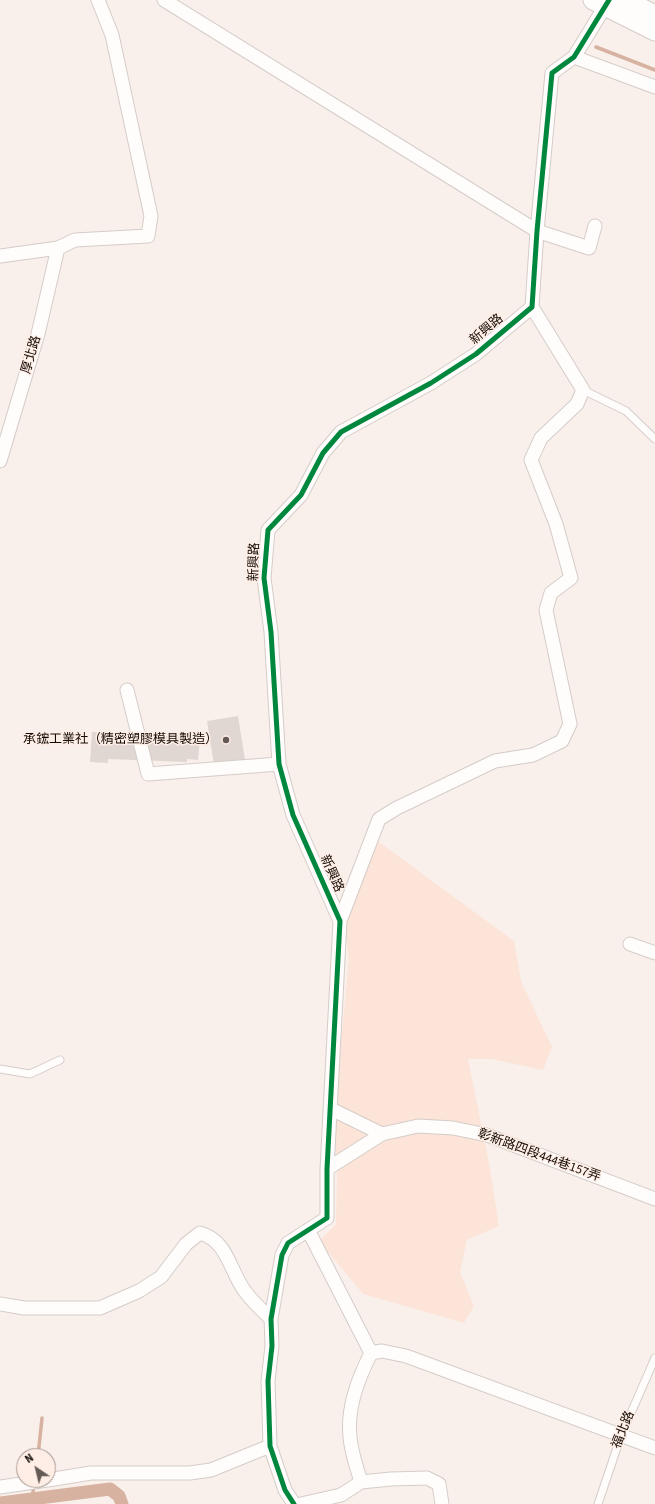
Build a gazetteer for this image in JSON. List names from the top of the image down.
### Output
{
  "streets": {
    "street": ["新興路", "厚北路", "彰新路四段444巷157弄"],
    "lane": ["福北路"]
  },
  "crossings": [
    ["新興路", "彰新路四段444巷157弄"]
  ],
  "places": ["承鋐工業社（精密塑膠模具製造）"],
  "north": "top left"
}
